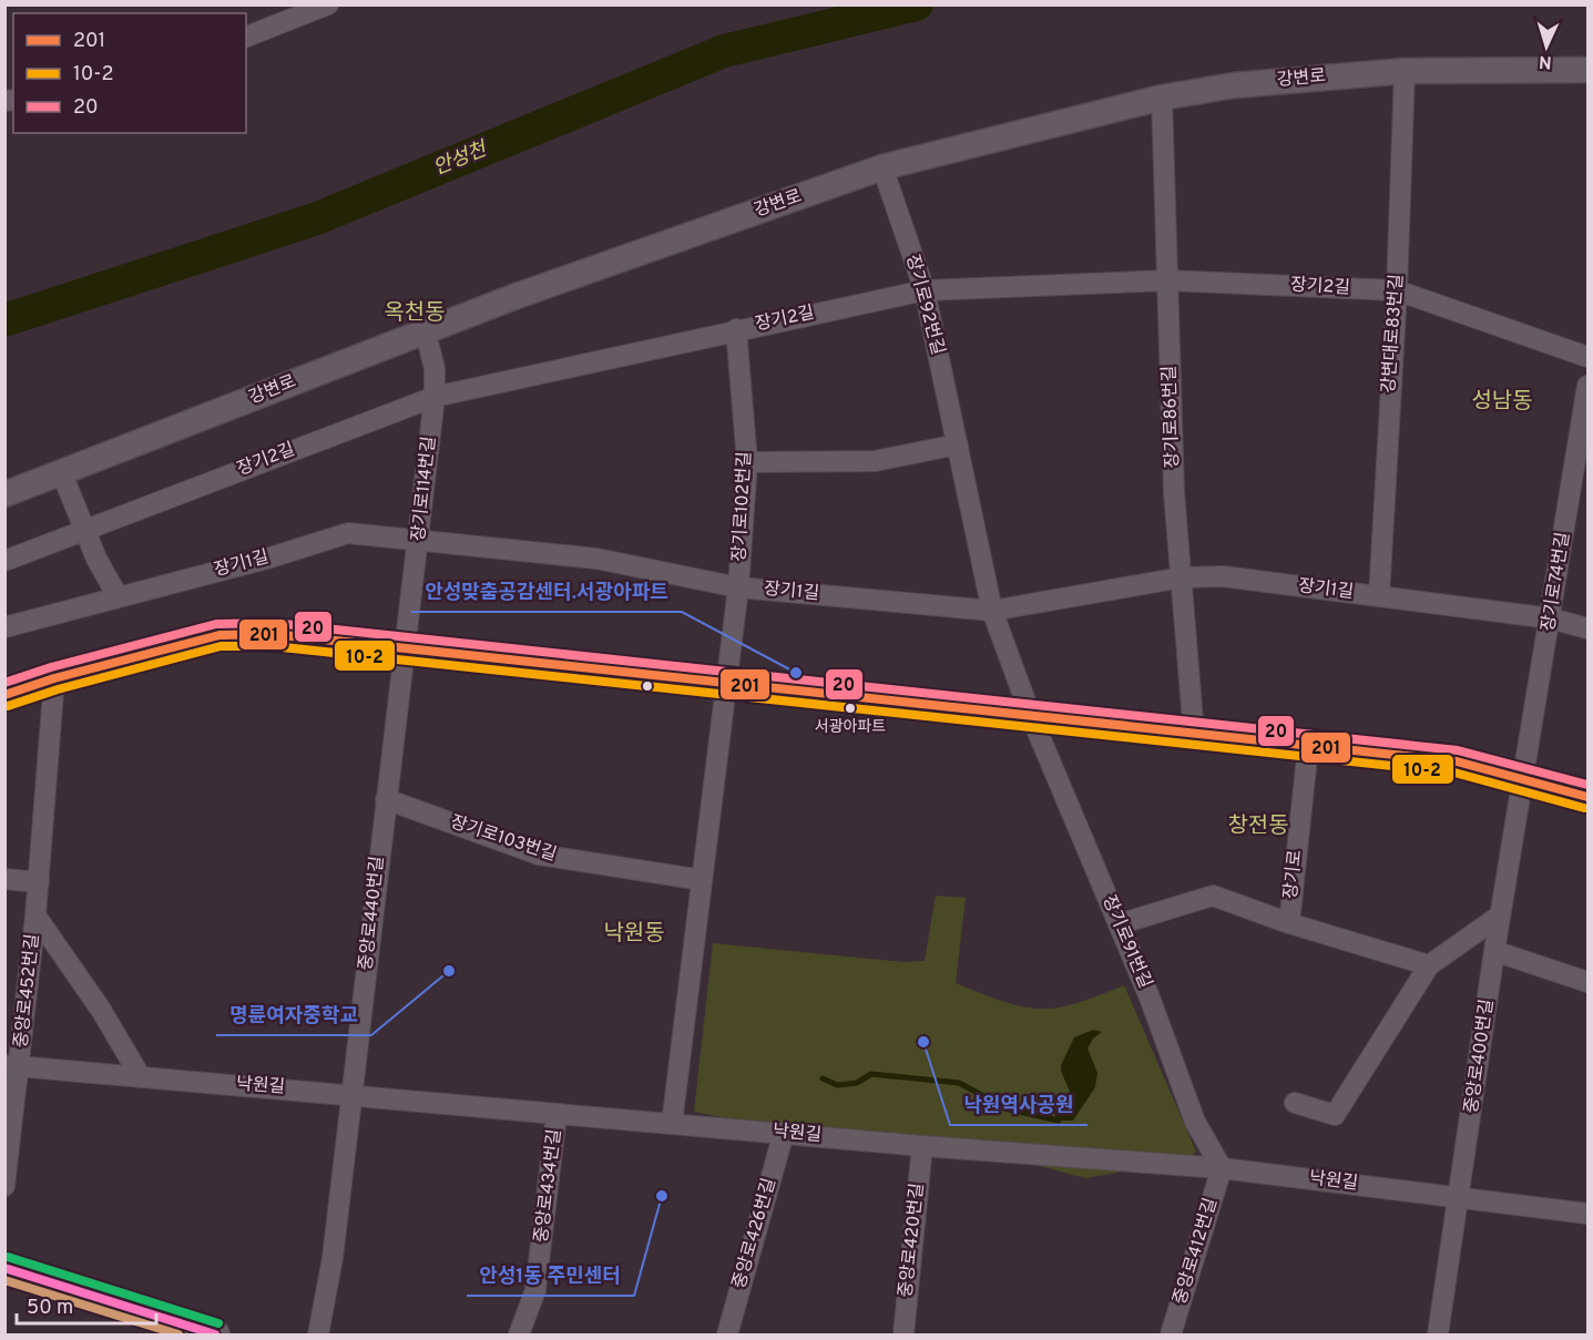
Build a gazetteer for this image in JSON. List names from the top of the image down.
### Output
{
  "streets": {
    "street": [
      "강변로",
      "장기2길",
      "장기로92번길",
      "강변대로83번길",
      "장기로86번길",
      "장기로114번길",
      "장기로102번길",
      "장기1길",
      "장기로74번길",
      "장기로103번길",
      "장기로",
      "중앙로440번길",
      "장기로91번길",
      "중앙로452번길",
      "중앙로400번길",
      "낙원길",
      "중앙로434번길",
      "중앙로426번길",
      "중앙로420번길",
      "중앙로412번길"
    ]
  },
  "crossings": [
    ["강변로", "장기로92번길"],
    ["강변로", "강변대로83번길"],
    ["강변로", "장기로86번길"],
    ["강변로", "장기로114번길"],
    ["장기2길", "장기로92번길"],
    ["장기2길", "강변대로83번길"],
    ["장기2길", "장기로86번길"],
    ["장기2길", "장기로114번길"],
    ["장기2길", "장기로102번길"],
    ["장기로92번길", "장기1길"],
    ["장기로92번길", "장기로91번길"],
    ["강변대로83번길", "장기1길"],
    ["장기로86번길", "장기1길"],
    ["장기로114번길", "장기1길"],
    ["장기로114번길", "중앙로440번길"],
    ["장기로102번길", "장기1길"],
    ["장기1길", "장기로74번길"],
    ["장기로74번길", "중앙로400번길"],
    ["장기로103번길", "중앙로440번길"],
    ["중앙로440번길", "낙원길"],
    ["장기로91번길", "낙원길"],
    ["장기로91번길", "중앙로412번길"],
    ["중앙로452번길", "낙원길"],
    ["중앙로400번길", "낙원길"],
    ["낙원길", "중앙로434번길"],
    ["낙원길", "중앙로426번길"],
    ["낙원길", "중앙로420번길"],
    ["낙원길", "중앙로412번길"]
  ],
  "districts": [
    "옥천동",
    "성남동",
    "창전동",
    "낙원동"
  ],
  "water": ["안성천"],
  "places": [
    "안성맞춤공감센터.서광아파트",
    "서광아파트",
    "명륜여자중학교",
    "낙원역사공원",
    "안성1동 주민센터"
  ],
  "lines": [
    "transit line 20",
    "transit line 201",
    "transit line 10-2",
    "transit line 50"
  ],
  "legend": ["201", "10-2", "20"],
  "scale_bar": "50 m",
  "north": "bottom"
}
